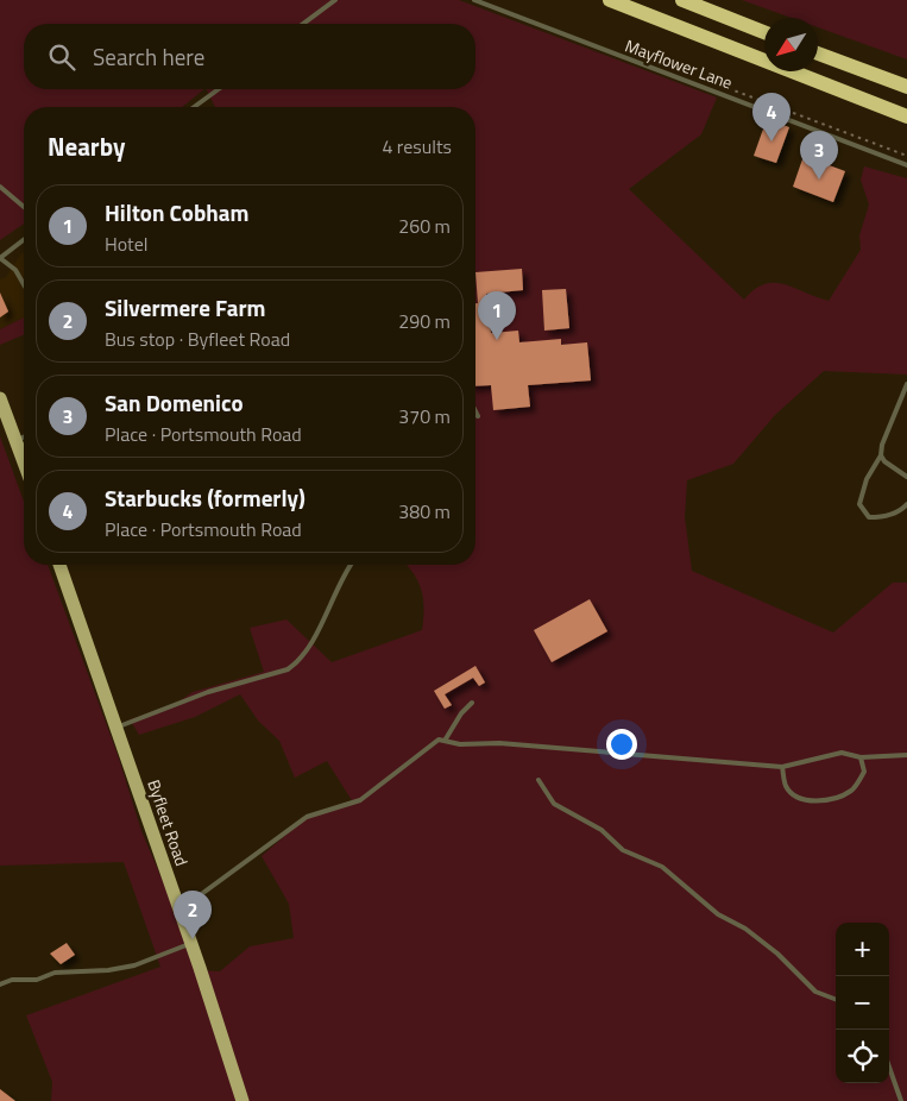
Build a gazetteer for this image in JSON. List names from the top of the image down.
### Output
{
  "streets": {
    "main road": ["Byfleet Road"],
    "lane": ["Mayflower Lane"]
  },
  "north": "bottom left",
  "page": {
    "search": "Search here",
    "pins": [
      "4",
      "3",
      "1",
      "2"
    ],
    "heading": ["Nearby", "4 results"],
    "list": [
      {
        "mark": "1",
        "name": "Hilton Cobham",
        "note": "Hotel",
        "value": "260 m"
      },
      {
        "mark": "2",
        "name": "Silvermere Farm",
        "note": "Bus stop · Byfleet Road",
        "value": "290 m"
      },
      {
        "mark": "3",
        "name": "San Domenico",
        "note": "Place · Portsmouth Road",
        "value": "370 m"
      },
      {
        "mark": "4",
        "name": "Starbucks (formerly)",
        "note": "Place · Portsmouth Road",
        "value": "380 m"
      }
    ],
    "map_buttons": ["+", "−"]
  }
}
